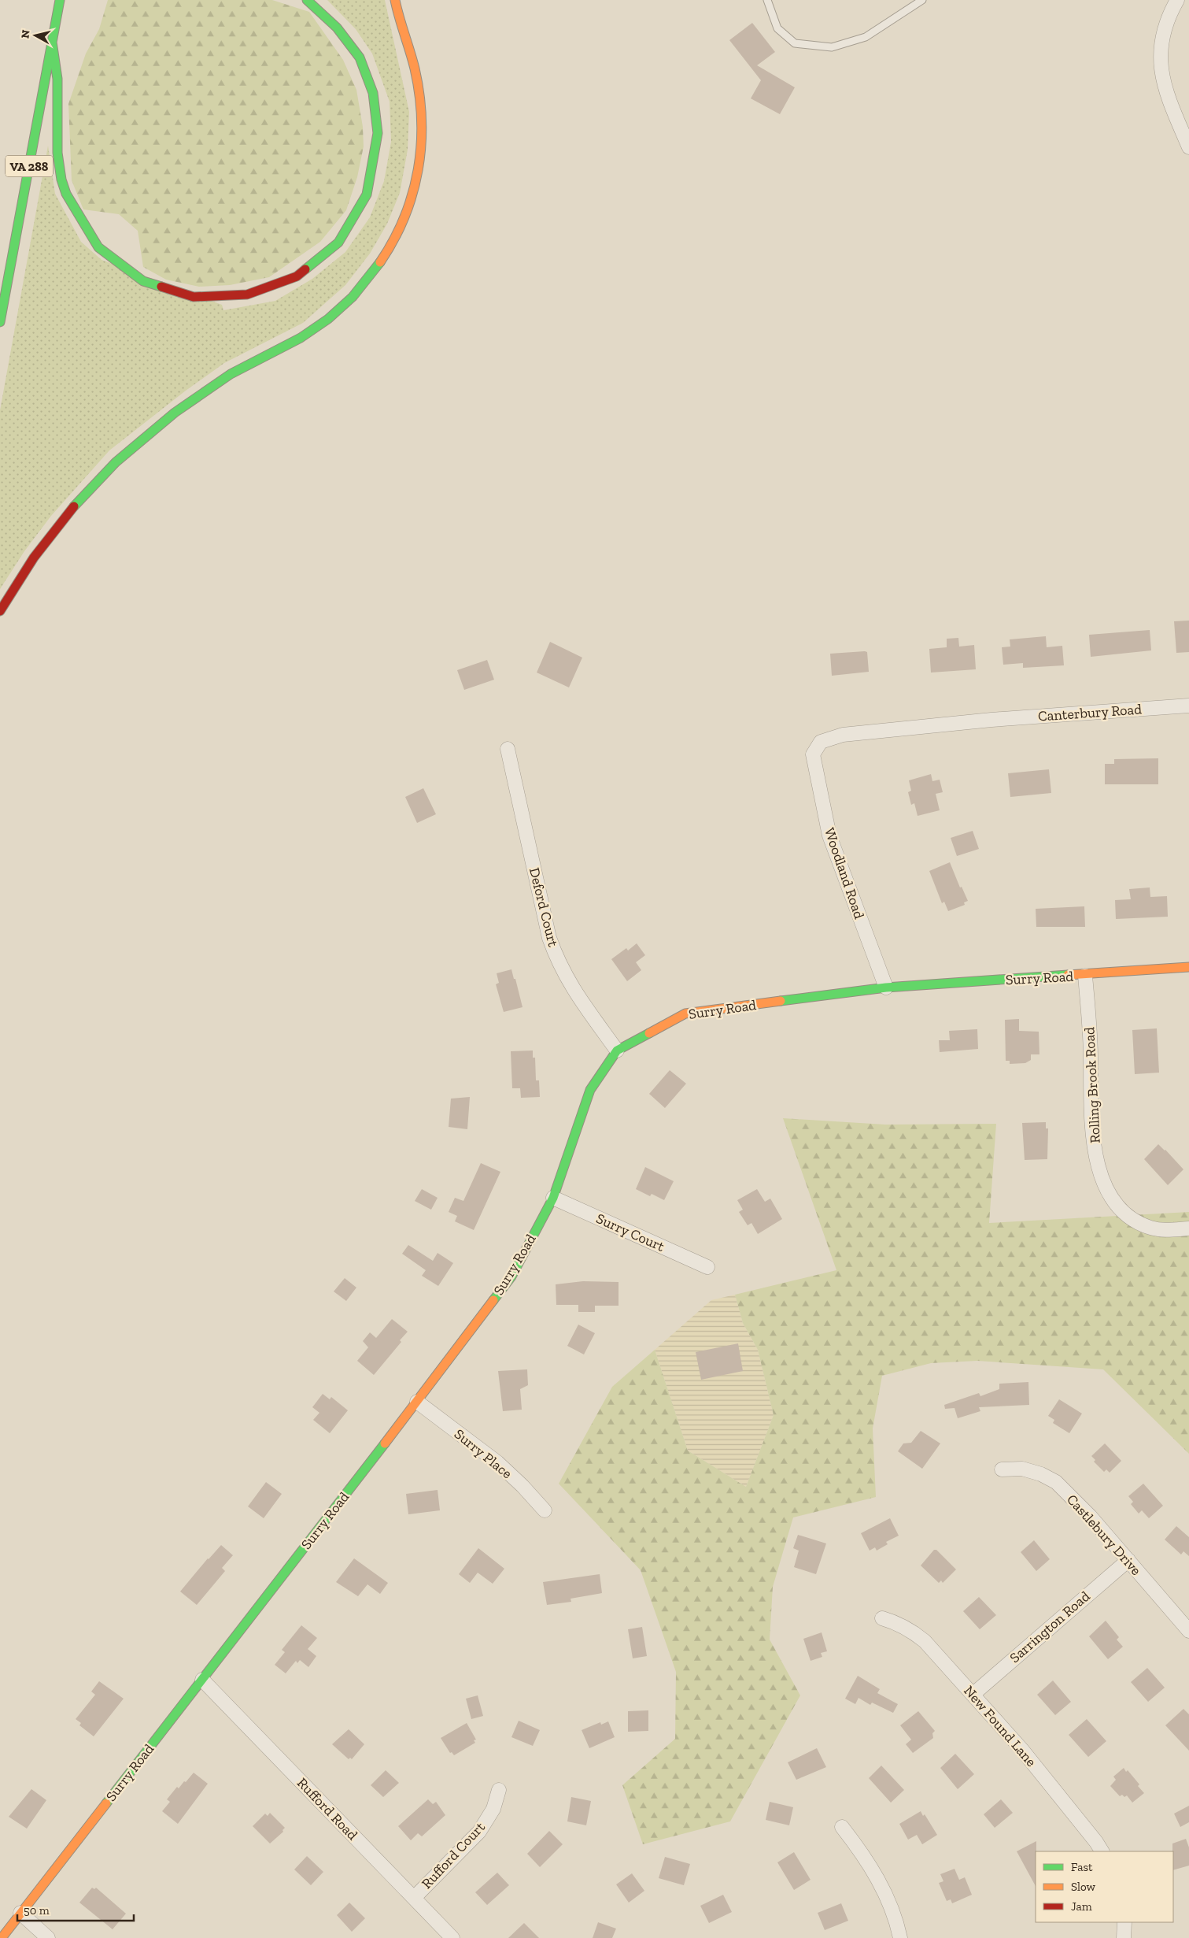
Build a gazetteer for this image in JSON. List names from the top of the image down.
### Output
{
  "streets": {
    "main road": ["VA 288", "Surry Road"],
    "street": [
      "Canterbury Road",
      "Woodland Road",
      "Deford Court",
      "Rolling Brook Road",
      "Surry Court",
      "Surry Place",
      "Castlebury Drive",
      "Sarrington Road",
      "New Found Lane",
      "Rufford Road",
      "Rufford Court"
    ]
  },
  "crossings": [
    ["Canterbury Road", "Woodland Road"],
    ["Woodland Road", "Surry Road"],
    ["Deford Court", "Surry Road"],
    ["Surry Road", "Rolling Brook Road"],
    ["Surry Road", "Surry Court"],
    ["Surry Road", "Surry Place"],
    ["Surry Road", "Rufford Road"],
    ["Castlebury Drive", "Sarrington Road"],
    ["Sarrington Road", "New Found Lane"],
    ["Rufford Road", "Rufford Court"]
  ],
  "legend": ["Fast", "Slow", "Jam"],
  "scale_bar": "50 m",
  "north": "left"
}
